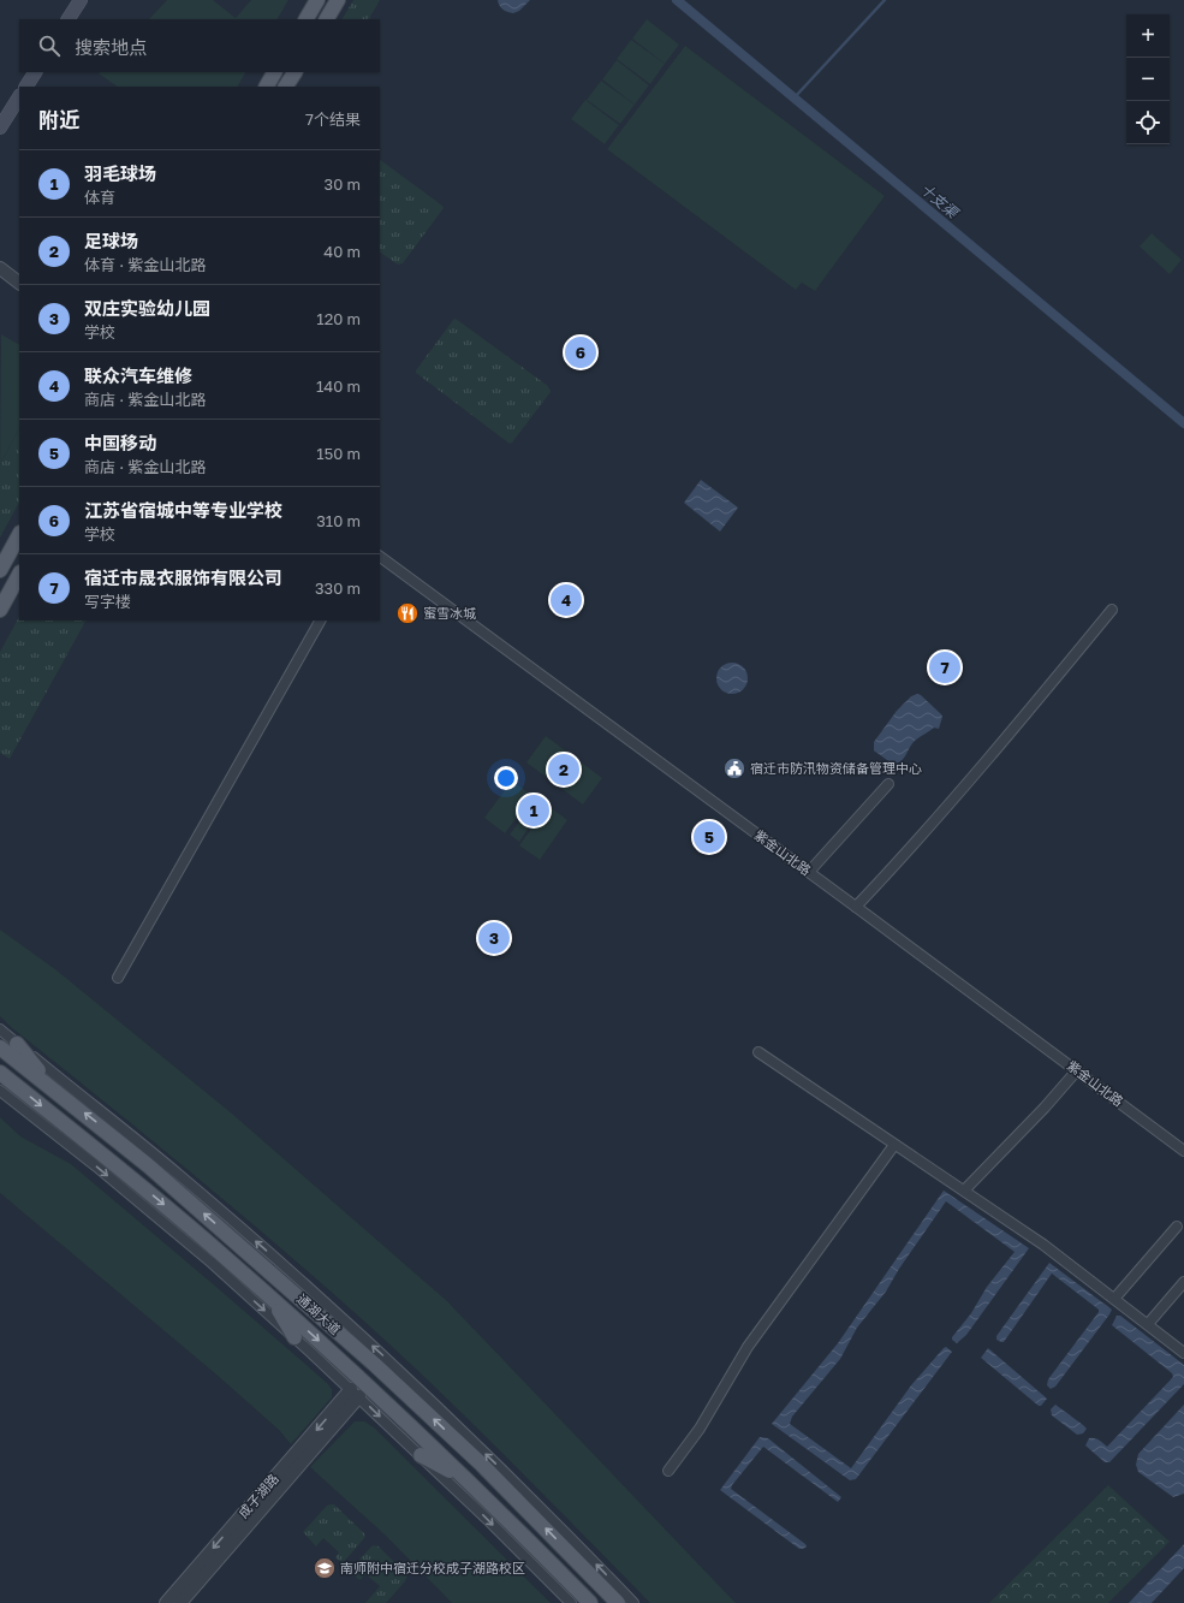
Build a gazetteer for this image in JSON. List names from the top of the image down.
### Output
{
  "streets": {
    "main road": ["通湖大道"],
    "street": ["紫金山北路", "成子湖路"]
  },
  "water": ["十支渠"],
  "places": {
    "restaurant": ["蜜雪冰城"],
    "public building": ["宿迁市防汛物资储备管理中心"],
    "school or university": ["南师附中宿迁分校成子湖路校区"]
  },
  "page": {
    "map_buttons": ["+", "−"],
    "search": "搜索地点",
    "heading": ["附近", "7个结果"],
    "list": [
      {
        "mark": "1",
        "name": "羽毛球场",
        "note": "体育",
        "value": "30 m"
      },
      {
        "mark": "2",
        "name": "足球场",
        "note": "体育 · 紫金山北路",
        "value": "40 m"
      },
      {
        "mark": "3",
        "name": "双庄实验幼儿园",
        "note": "学校",
        "value": "120 m"
      },
      {
        "mark": "4",
        "name": "联众汽车维修",
        "note": "商店 · 紫金山北路",
        "value": "140 m"
      },
      {
        "mark": "5",
        "name": "中国移动",
        "note": "商店 · 紫金山北路",
        "value": "150 m"
      },
      {
        "mark": "6",
        "name": "江苏省宿城中等专业学校",
        "note": "学校",
        "value": "310 m"
      },
      {
        "mark": "7",
        "name": "宿迁市晟衣服饰有限公司",
        "note": "写字楼",
        "value": "330 m"
      }
    ],
    "pins": [
      "6",
      "4",
      "7",
      "2",
      "1",
      "5",
      "3"
    ]
  }
}
